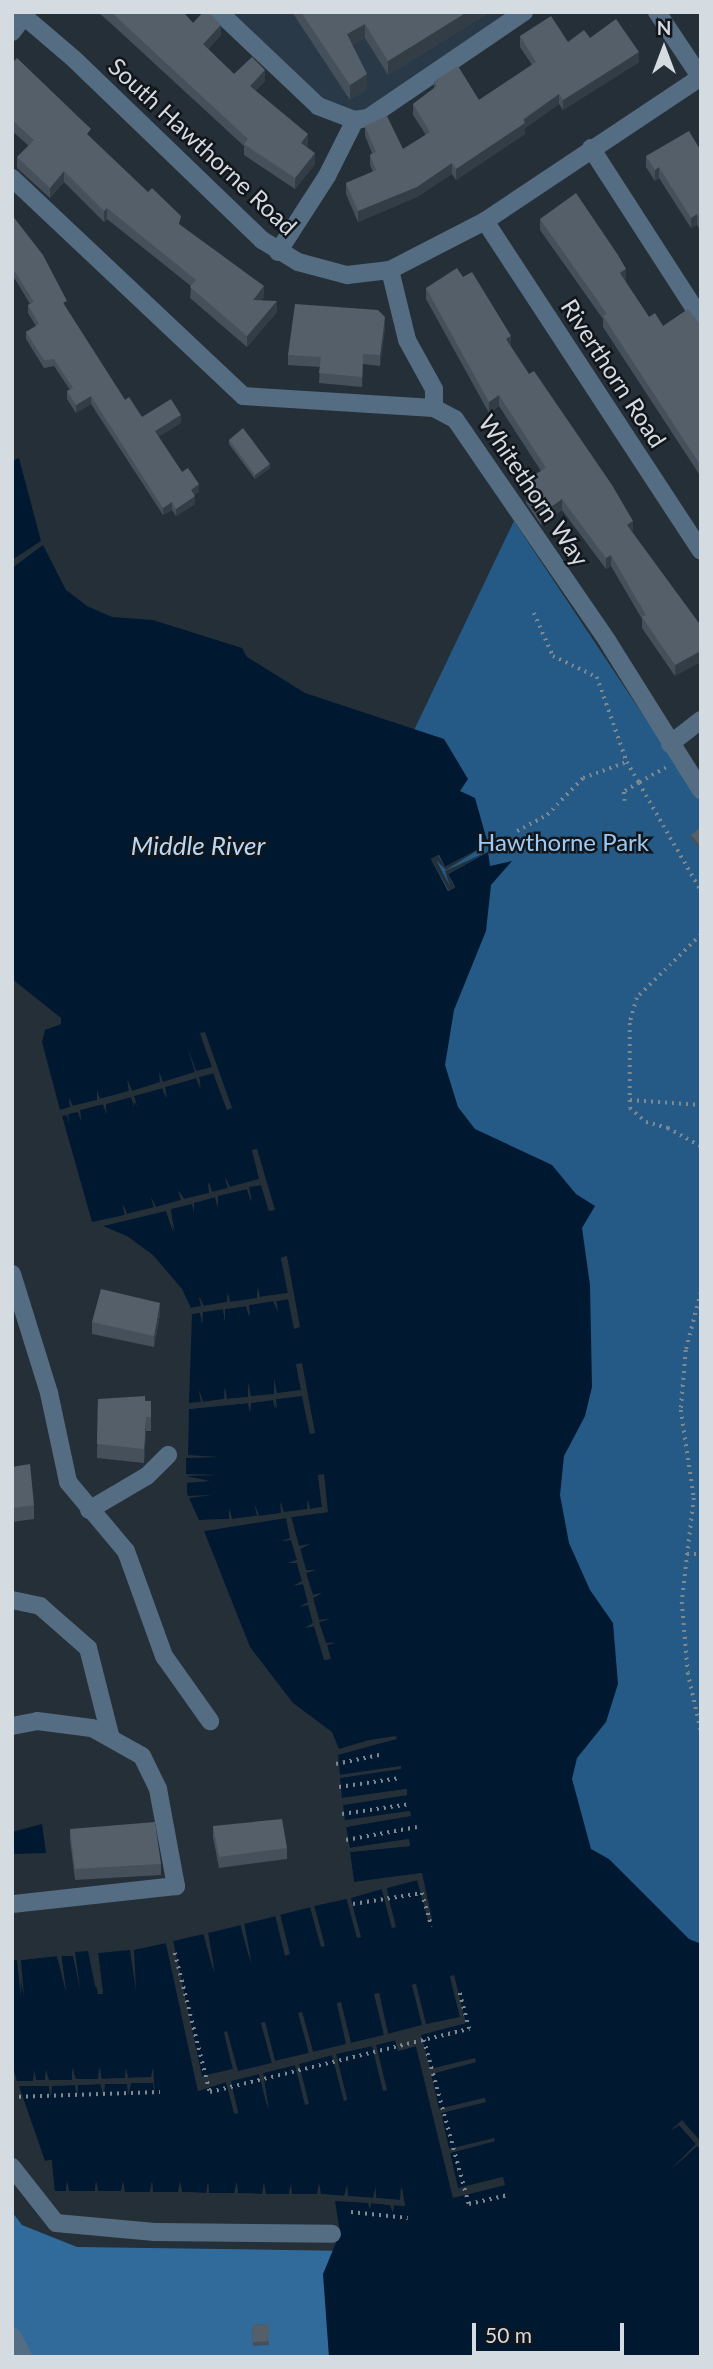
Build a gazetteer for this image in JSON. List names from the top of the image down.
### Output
{
  "streets": {
    "street": ["South Hawthorne Road", "Riverthorn Road", "Whitethorn Way"]
  },
  "crossings": [
    ["South Hawthorne Road", "Riverthorn Road"]
  ],
  "water": ["Middle River"],
  "parks": ["Hawthorne Park"],
  "scale_bar": "50 m",
  "north": "top"
}
